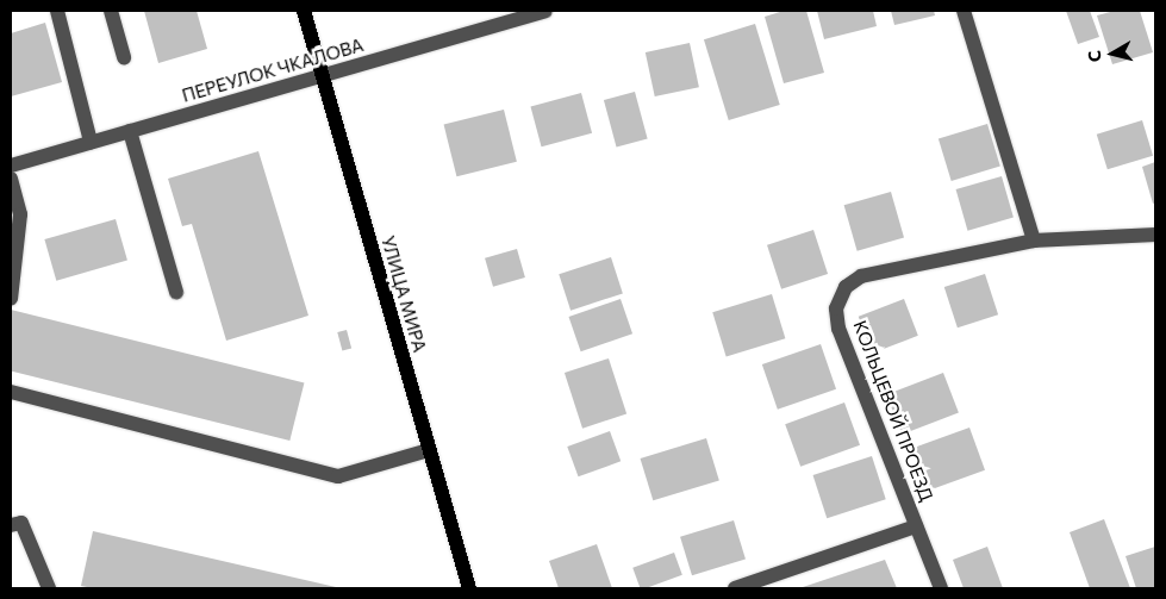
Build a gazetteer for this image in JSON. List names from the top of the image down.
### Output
{
  "streets": {
    "main road": ["УЛИЦА МИРА"],
    "street": ["ПЕРЕУЛОК ЧКАЛОВА", "КОЛЬЦЕВОЙ ПРОЕЗД"]
  },
  "crossings": [
    ["ПЕРЕУЛОК ЧКАЛОВА", "УЛИЦА МИРА"]
  ],
  "north": "left"
}
